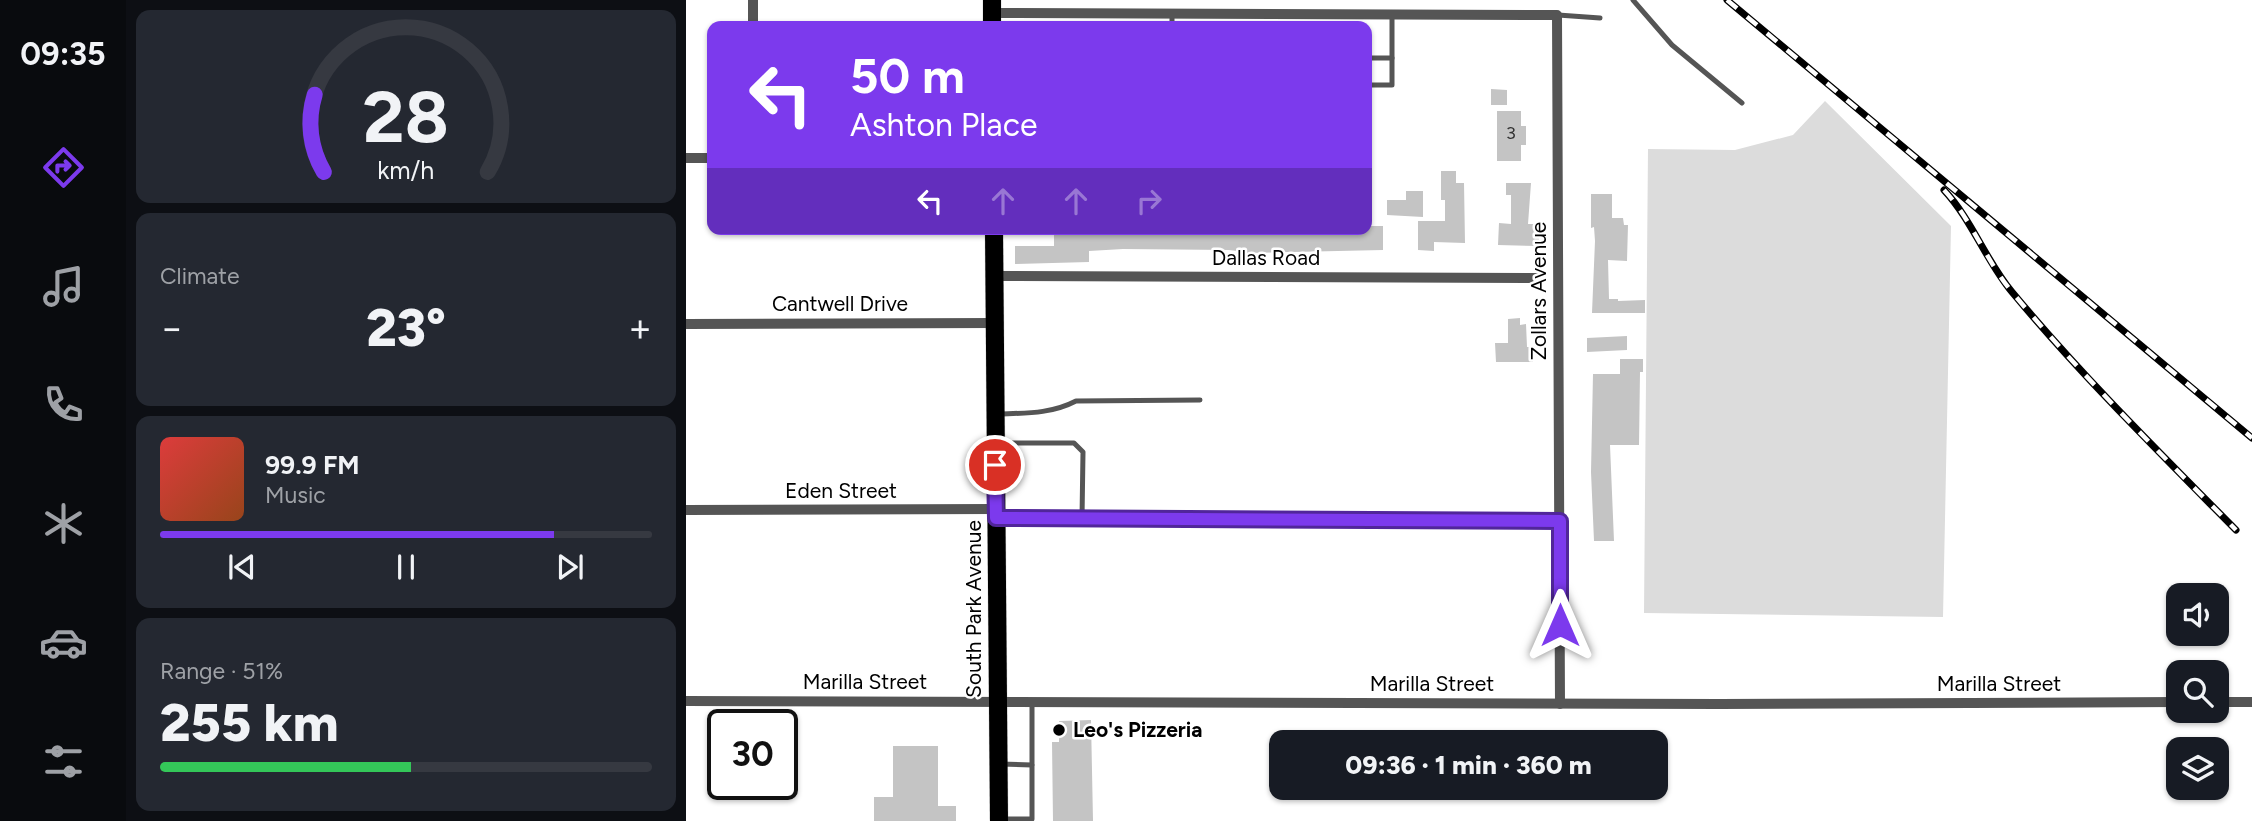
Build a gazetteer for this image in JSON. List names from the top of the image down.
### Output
{
  "streets": {
    "main road": ["South Park Avenue"],
    "street": [
      "Dallas Road",
      "Zollars Avenue",
      "Cantwell Drive",
      "Eden Street",
      "Marilla Street"
    ]
  },
  "crossings": [
    ["Dallas Road", "South Park Avenue"],
    ["Zollars Avenue", "Eden Street"],
    ["Zollars Avenue", "Marilla Street"],
    ["Cantwell Drive", "South Park Avenue"],
    ["Eden Street", "South Park Avenue"],
    ["South Park Avenue", "Marilla Street"]
  ],
  "places": ["Leo's Pizzeria"],
  "house_numbers": ["3"],
  "page": {
    "tabs": "09:35",
    "turn": ["50 m", "Ashton Place"],
    "tile": [
      "Climate",
      ["Range · 51%", "255 km"]
    ],
    "heat": ["−", "23°", "+"],
    "song": ["99.9 FM", "Music"],
    "limit": "30",
    "trip": "09:36 · 1 min · 360 m",
    "gauge": ["28", "km/h"]
  }
}
